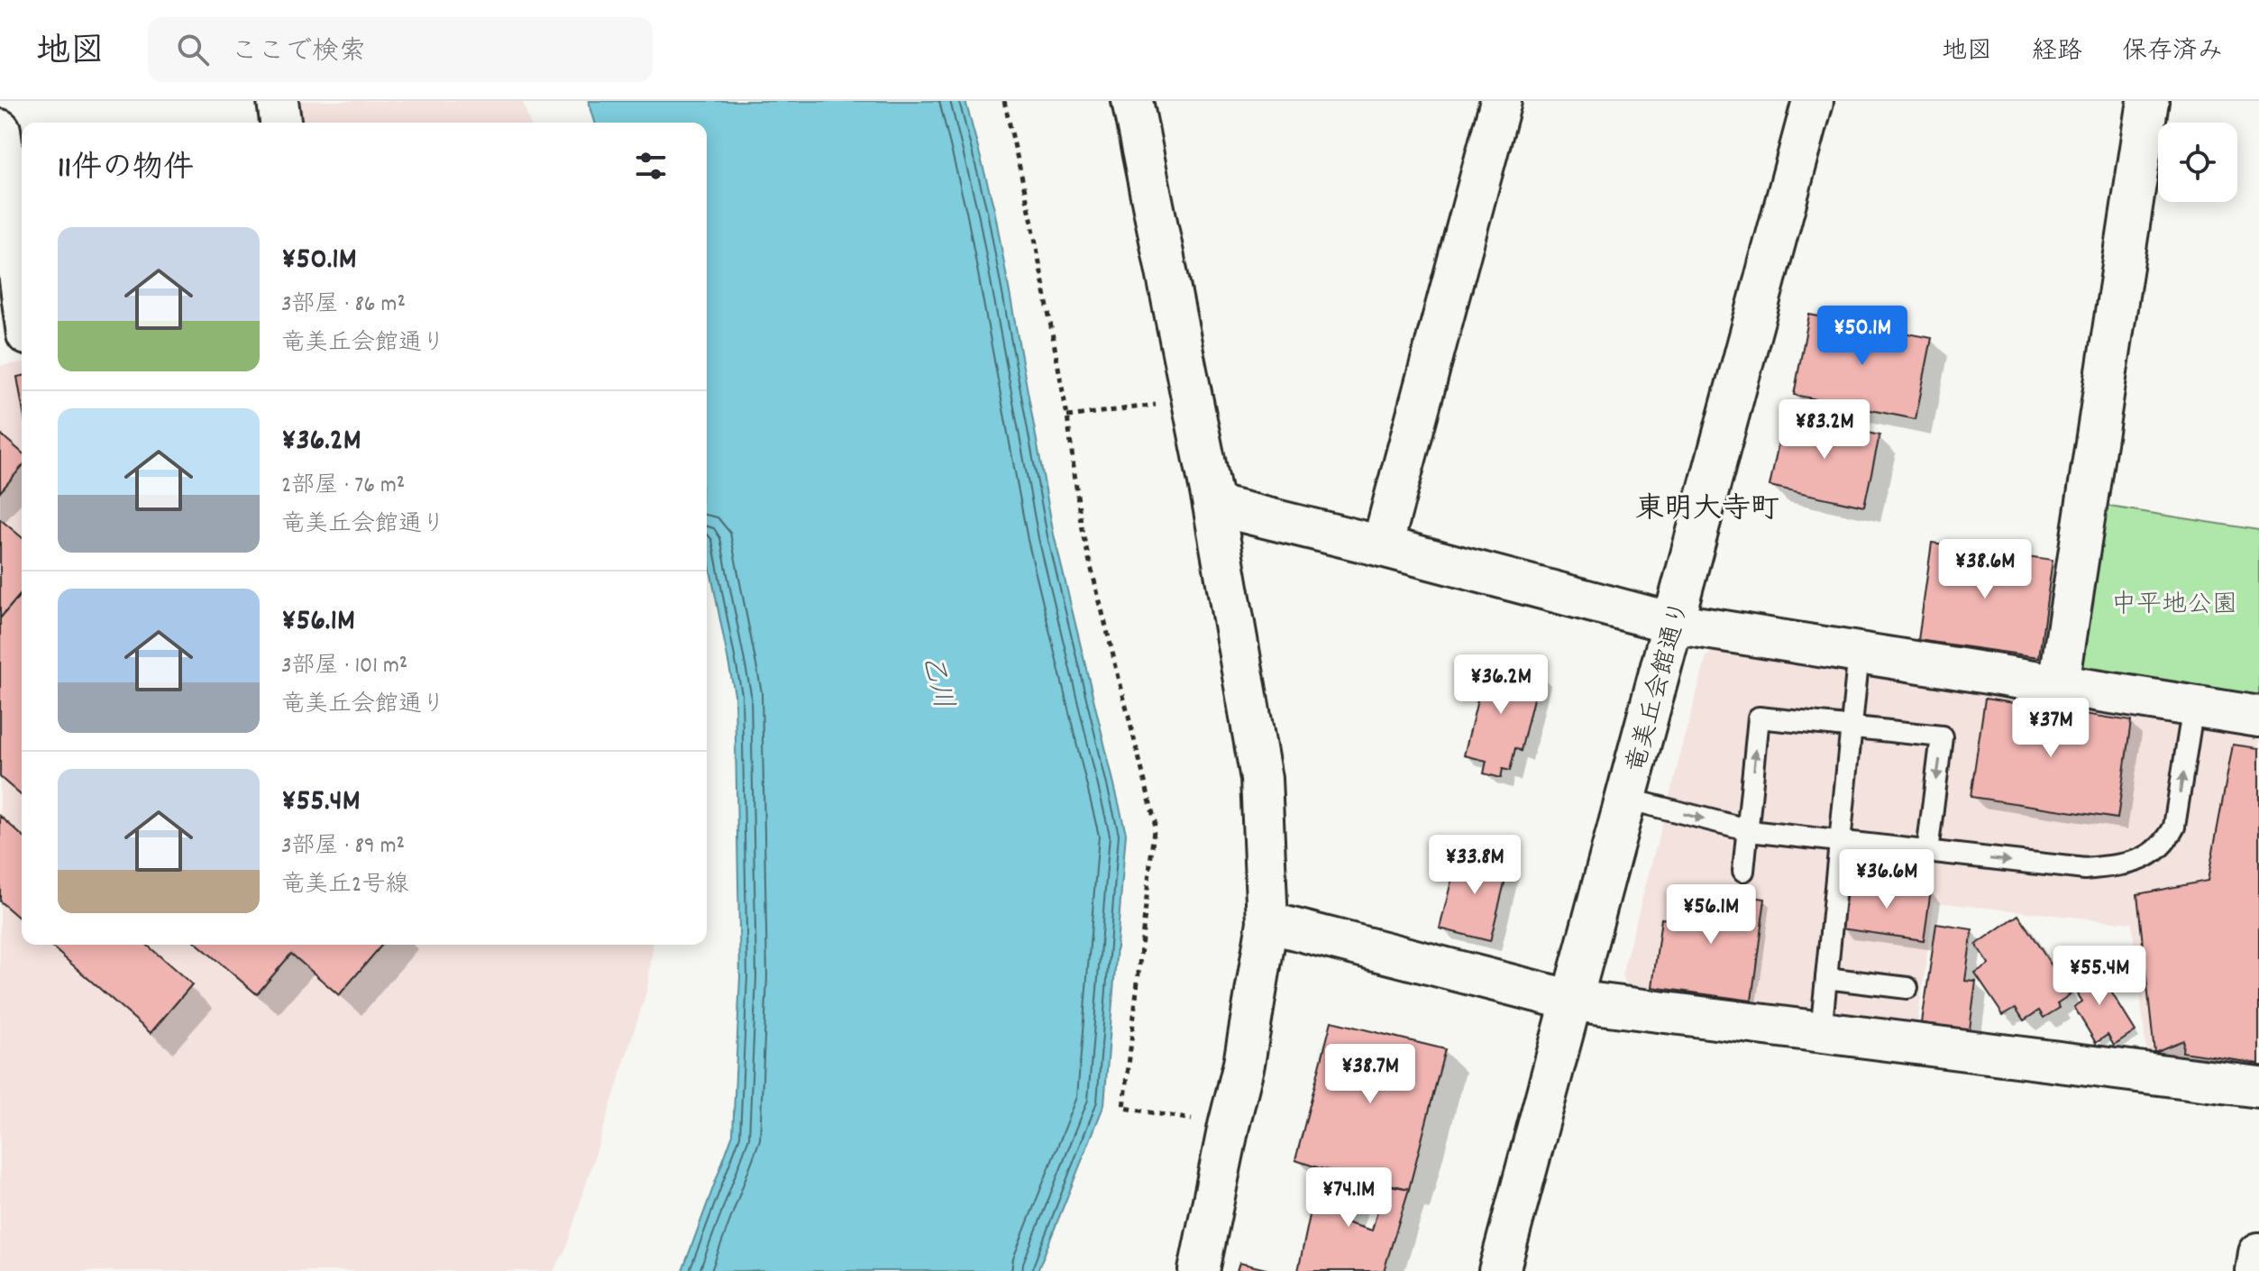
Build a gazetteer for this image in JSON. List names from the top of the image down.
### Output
{
  "streets": {
    "street": ["竜美丘会館通り"]
  },
  "districts": ["東明大寺町"],
  "water": ["乙川"],
  "parks": ["中平地公園"],
  "page": {
    "header": "地図",
    "search": "ここで検索",
    "nav": ["地図", "経路", "保存済み"],
    "heading": "11件の物件",
    "list": [
      {
        "name": "¥50.1M",
        "note": "3部屋 · 86 m² · 竜美丘会館通り"
      },
      {
        "name": "¥36.2M",
        "note": "2部屋 · 76 m² · 竜美丘会館通り"
      },
      {
        "name": "¥56.1M",
        "note": "3部屋 · 101 m² · 竜美丘会館通り"
      },
      {
        "name": "¥55.4M",
        "note": "3部屋 · 89 m² · 竜美丘2号線"
      }
    ],
    "price": [
      "¥50.1M",
      "¥83.2M",
      "¥38.6M",
      "¥36.2M",
      "¥37M",
      "¥33.8M",
      "¥36.6M",
      "¥56.1M",
      "¥55.4M",
      "¥38.7M",
      "¥74.1M"
    ]
  }
}
